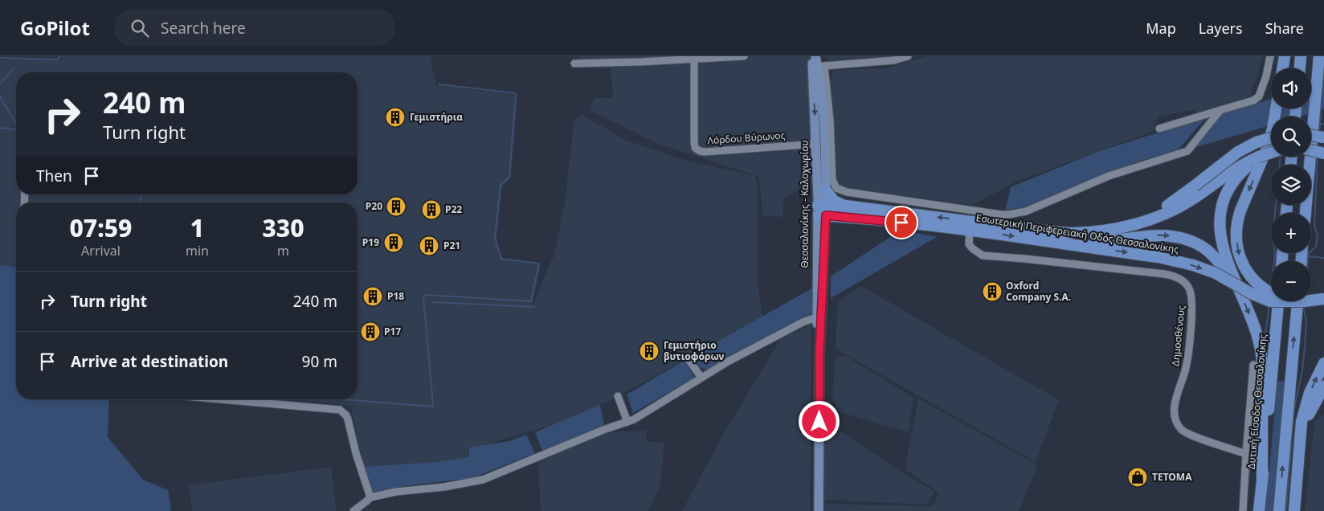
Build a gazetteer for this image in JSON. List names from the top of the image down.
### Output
{
  "streets": {
    "highway": ["Εσωτερική Περιφερειακή Οδός Θεσσαλονίκης", "Δυτική Είσοδος Θεσσαλονίκης"],
    "main road": ["Θεσσαλονίκης - Καλοχωρίου"],
    "street": ["Λόρδου Βύρωνος", "Δημοσθένους"]
  },
  "crossings": [
    ["Λόρδου Βύρωνος", "Θεσσαλονίκης - Καλοχωρίου"],
    ["Θεσσαλονίκης - Καλοχωρίου", "Εσωτερική Περιφερειακή Οδός Θεσσαλονίκης"],
    ["Εσωτερική Περιφερειακή Οδός Θεσσαλονίκης", "Δημοσθένους"]
  ],
  "places": {
    "building": [
      "Γεμιστήρια",
      "P20",
      "P22",
      "P19",
      "P21",
      "Oxford Company S.A.",
      "P18",
      "P17",
      "Γεμιστήριο βυτιοφόρων"
    ],
    "shop": ["TETOMA"]
  },
  "page": {
    "header": "GoPilot",
    "search": "Search here",
    "nav": ["Map", "Layers", "Share"],
    "map_buttons": ["+", "−"],
    "turn": ["240 m", "Turn right"],
    "then": "Then",
    "eta": [
      "07:59",
      "Arrival",
      "1",
      "min",
      "330",
      "m"
    ],
    "list": [
      {
        "name": "Turn right",
        "value": "240 m"
      },
      {
        "name": "Arrive at destination",
        "value": "90 m"
      }
    ]
  }
}
